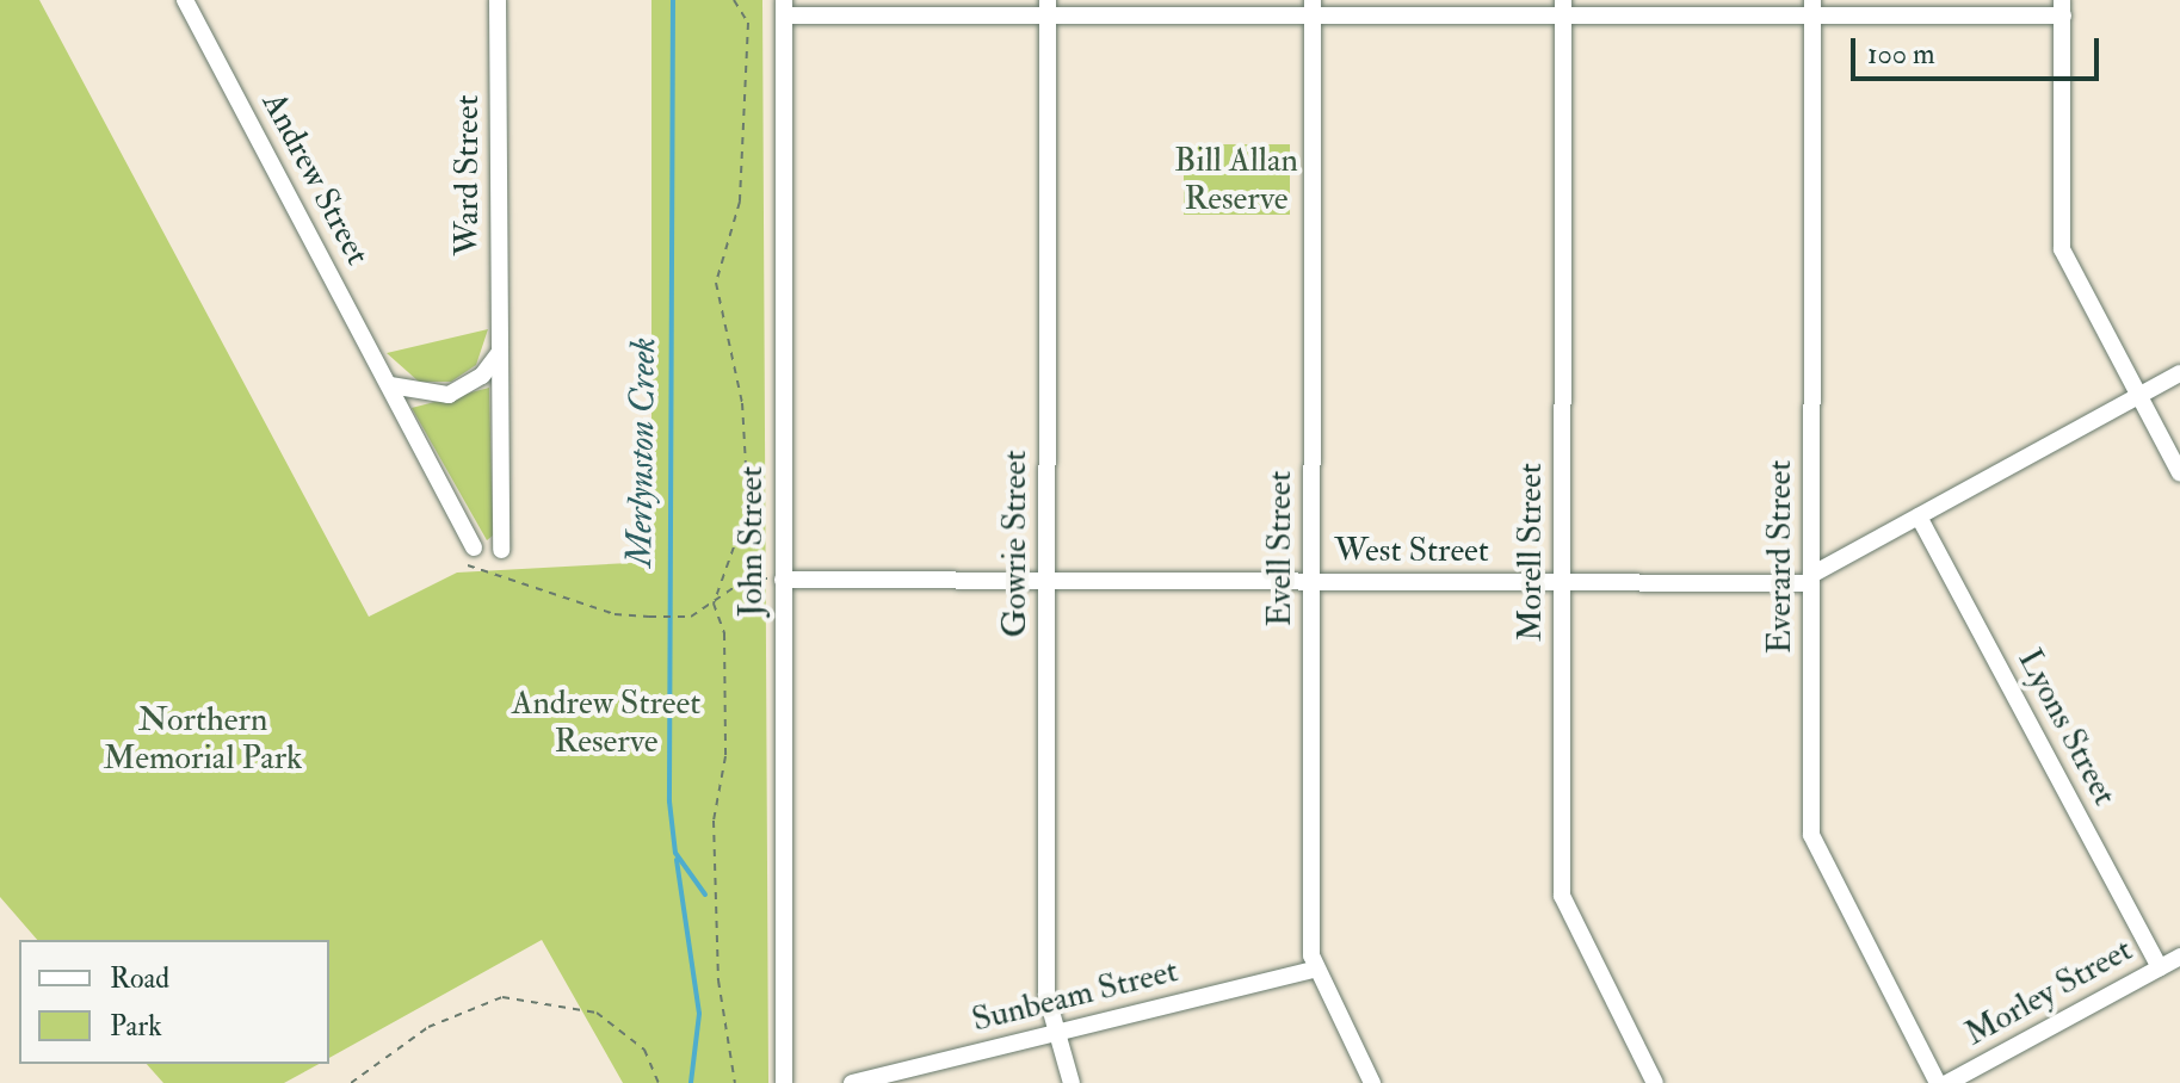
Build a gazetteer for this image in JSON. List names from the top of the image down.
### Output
{
  "streets": {
    "street": [
      "Ward Street",
      "Andrew Street",
      "John Street",
      "Gowrie Street",
      "Evell Street",
      "West Street",
      "Morell Street",
      "Everard Street",
      "Lyons Street",
      "Morley Street",
      "Sunbeam Street"
    ]
  },
  "crossings": [
    ["John Street", "West Street"],
    ["Gowrie Street", "West Street"],
    ["Gowrie Street", "Sunbeam Street"],
    ["Evell Street", "West Street"],
    ["Evell Street", "Sunbeam Street"],
    ["West Street", "Morell Street"],
    ["West Street", "Everard Street"],
    ["West Street", "Lyons Street"],
    ["Lyons Street", "Morley Street"]
  ],
  "water": ["Merlynston Creek"],
  "parks": ["Bill Allan Reserve", "Andrew Street Reserve", "Northern Memorial Park"],
  "legend": ["Road", "Park"],
  "scale_bar": "100 m"
}
